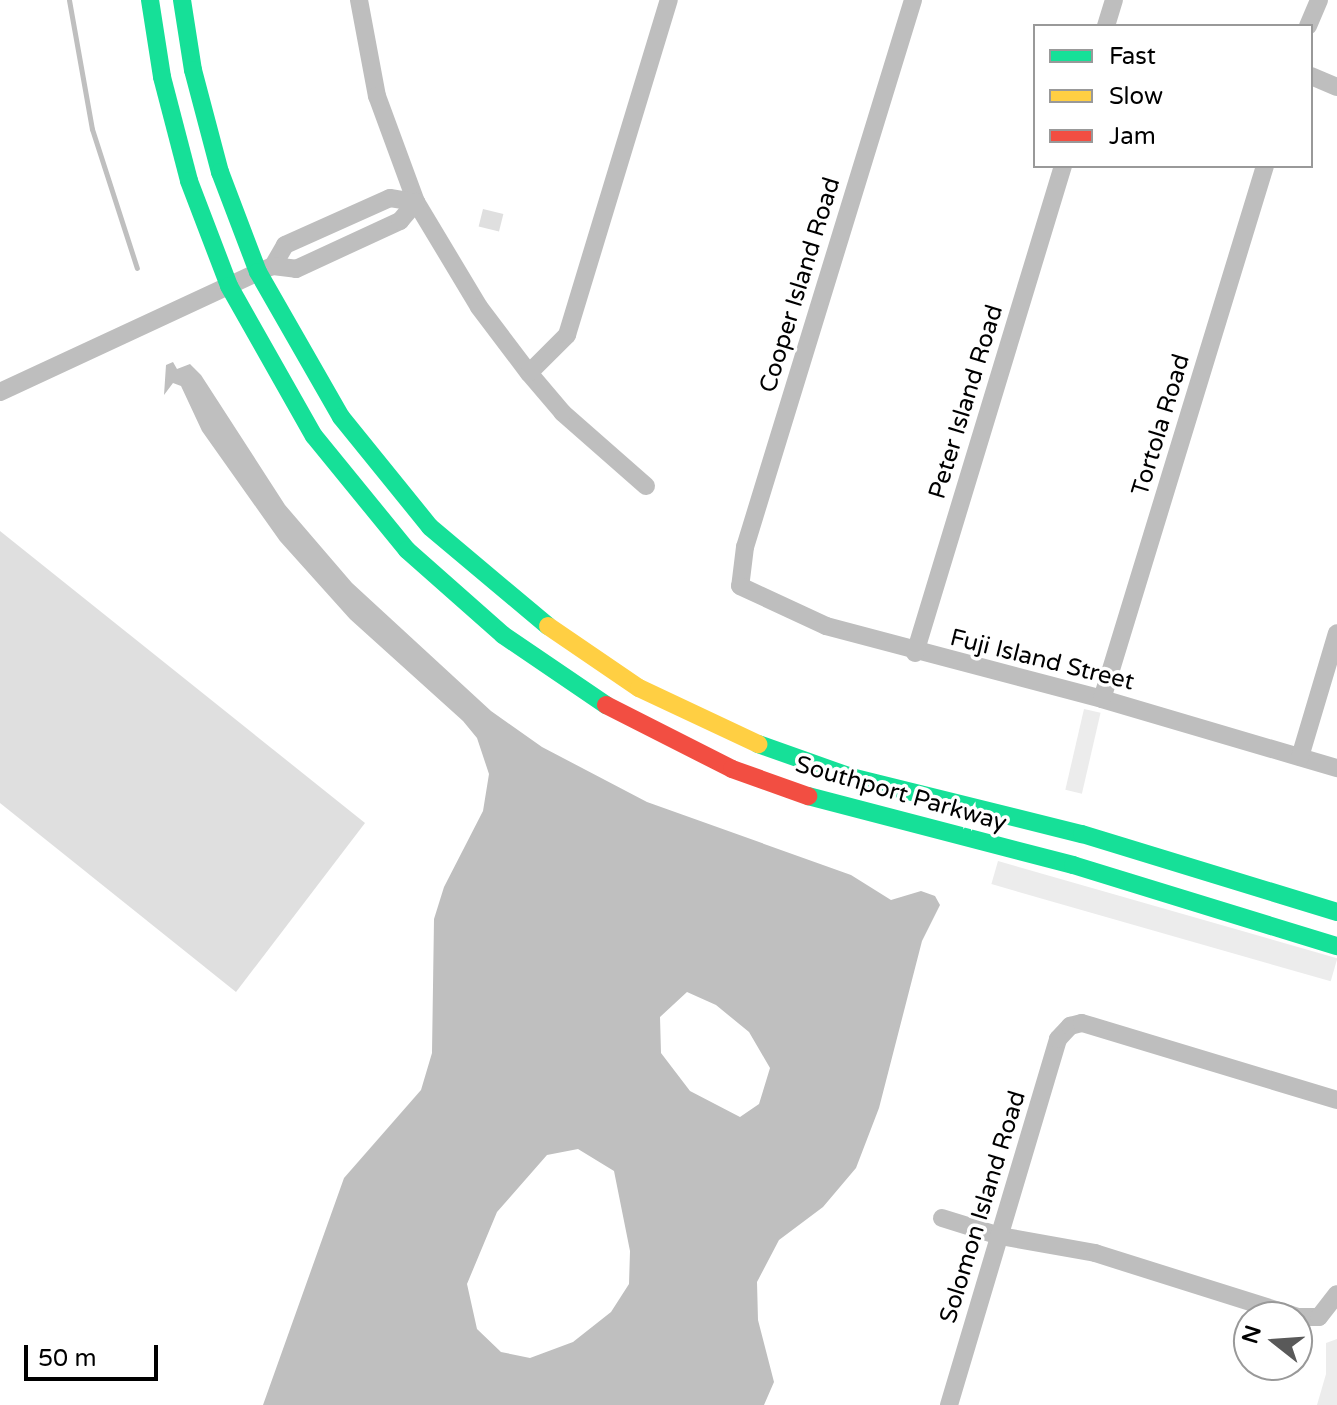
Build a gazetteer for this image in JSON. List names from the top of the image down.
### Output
{
  "streets": {
    "main road": ["Southport Parkway"],
    "street": [
      "Cooper Island Road",
      "Peter Island Road",
      "Tortola Road",
      "Fuji Island Street",
      "Solomon Island Road"
    ]
  },
  "crossings": [
    ["Cooper Island Road", "Fuji Island Street"],
    ["Peter Island Road", "Fuji Island Street"],
    ["Tortola Road", "Fuji Island Street"]
  ],
  "legend": ["Fast", "Slow", "Jam"],
  "scale_bar": "50 m",
  "north": "left"
}
